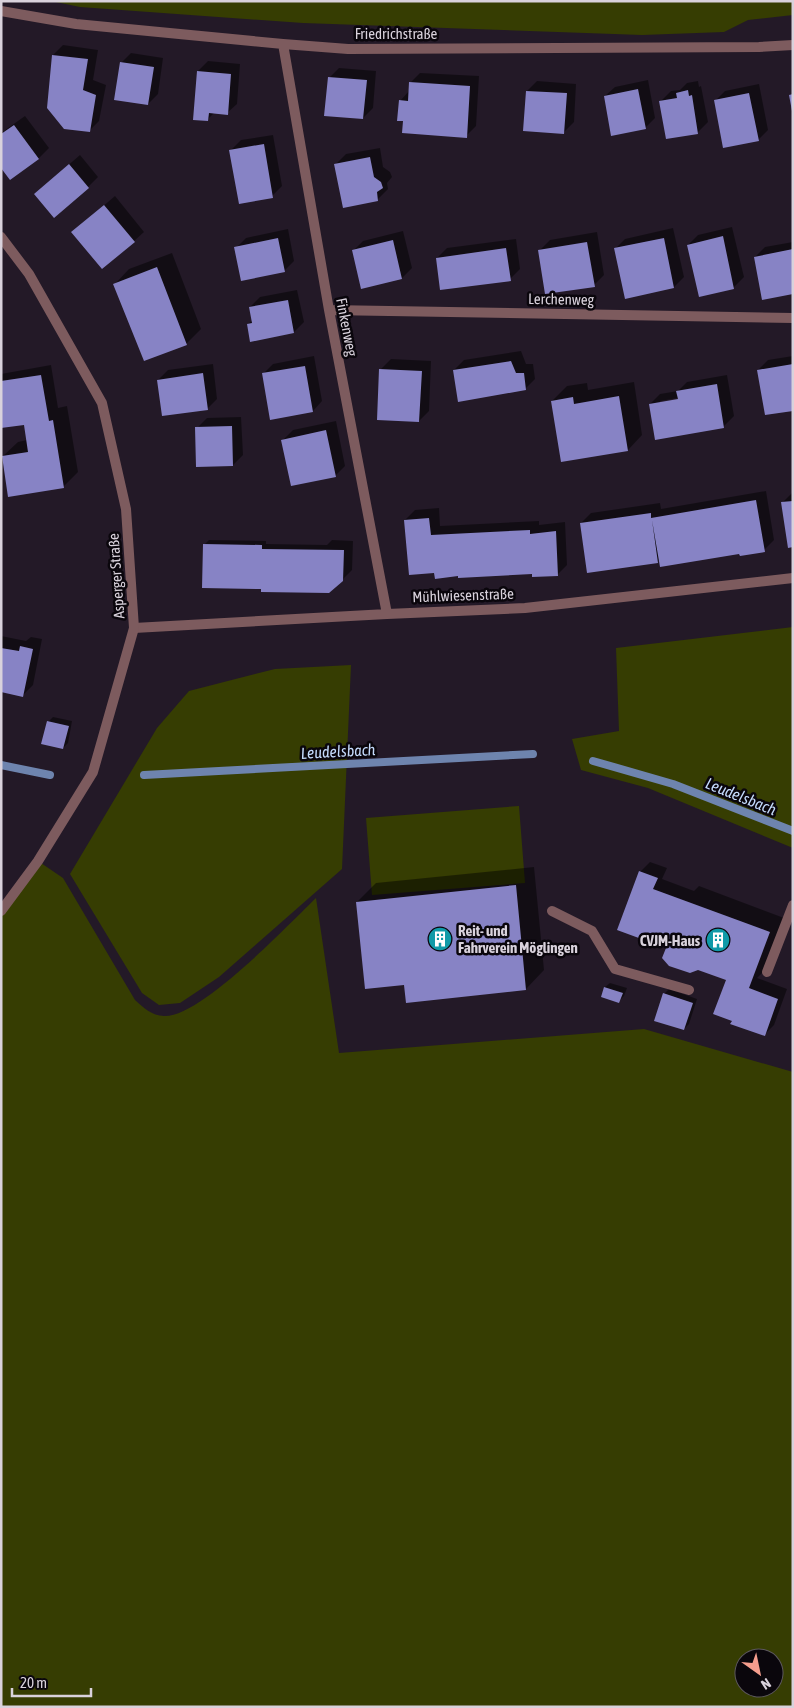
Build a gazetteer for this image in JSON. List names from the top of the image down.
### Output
{
  "streets": {
    "street": [
      "Friedrichstraße",
      "Lerchenweg",
      "Finkenweg",
      "Asperger Straße",
      "Mühlwiesenstraße"
    ]
  },
  "crossings": [
    ["Friedrichstraße", "Finkenweg"],
    ["Lerchenweg", "Finkenweg"],
    ["Finkenweg", "Mühlwiesenstraße"],
    ["Asperger Straße", "Mühlwiesenstraße"]
  ],
  "water": ["Leudelsbach"],
  "places": {
    "building": ["Reit- und Fahrverein Möglingen", "CVJM-Haus"]
  },
  "scale_bar": "20 m",
  "north": "bottom right"
}
